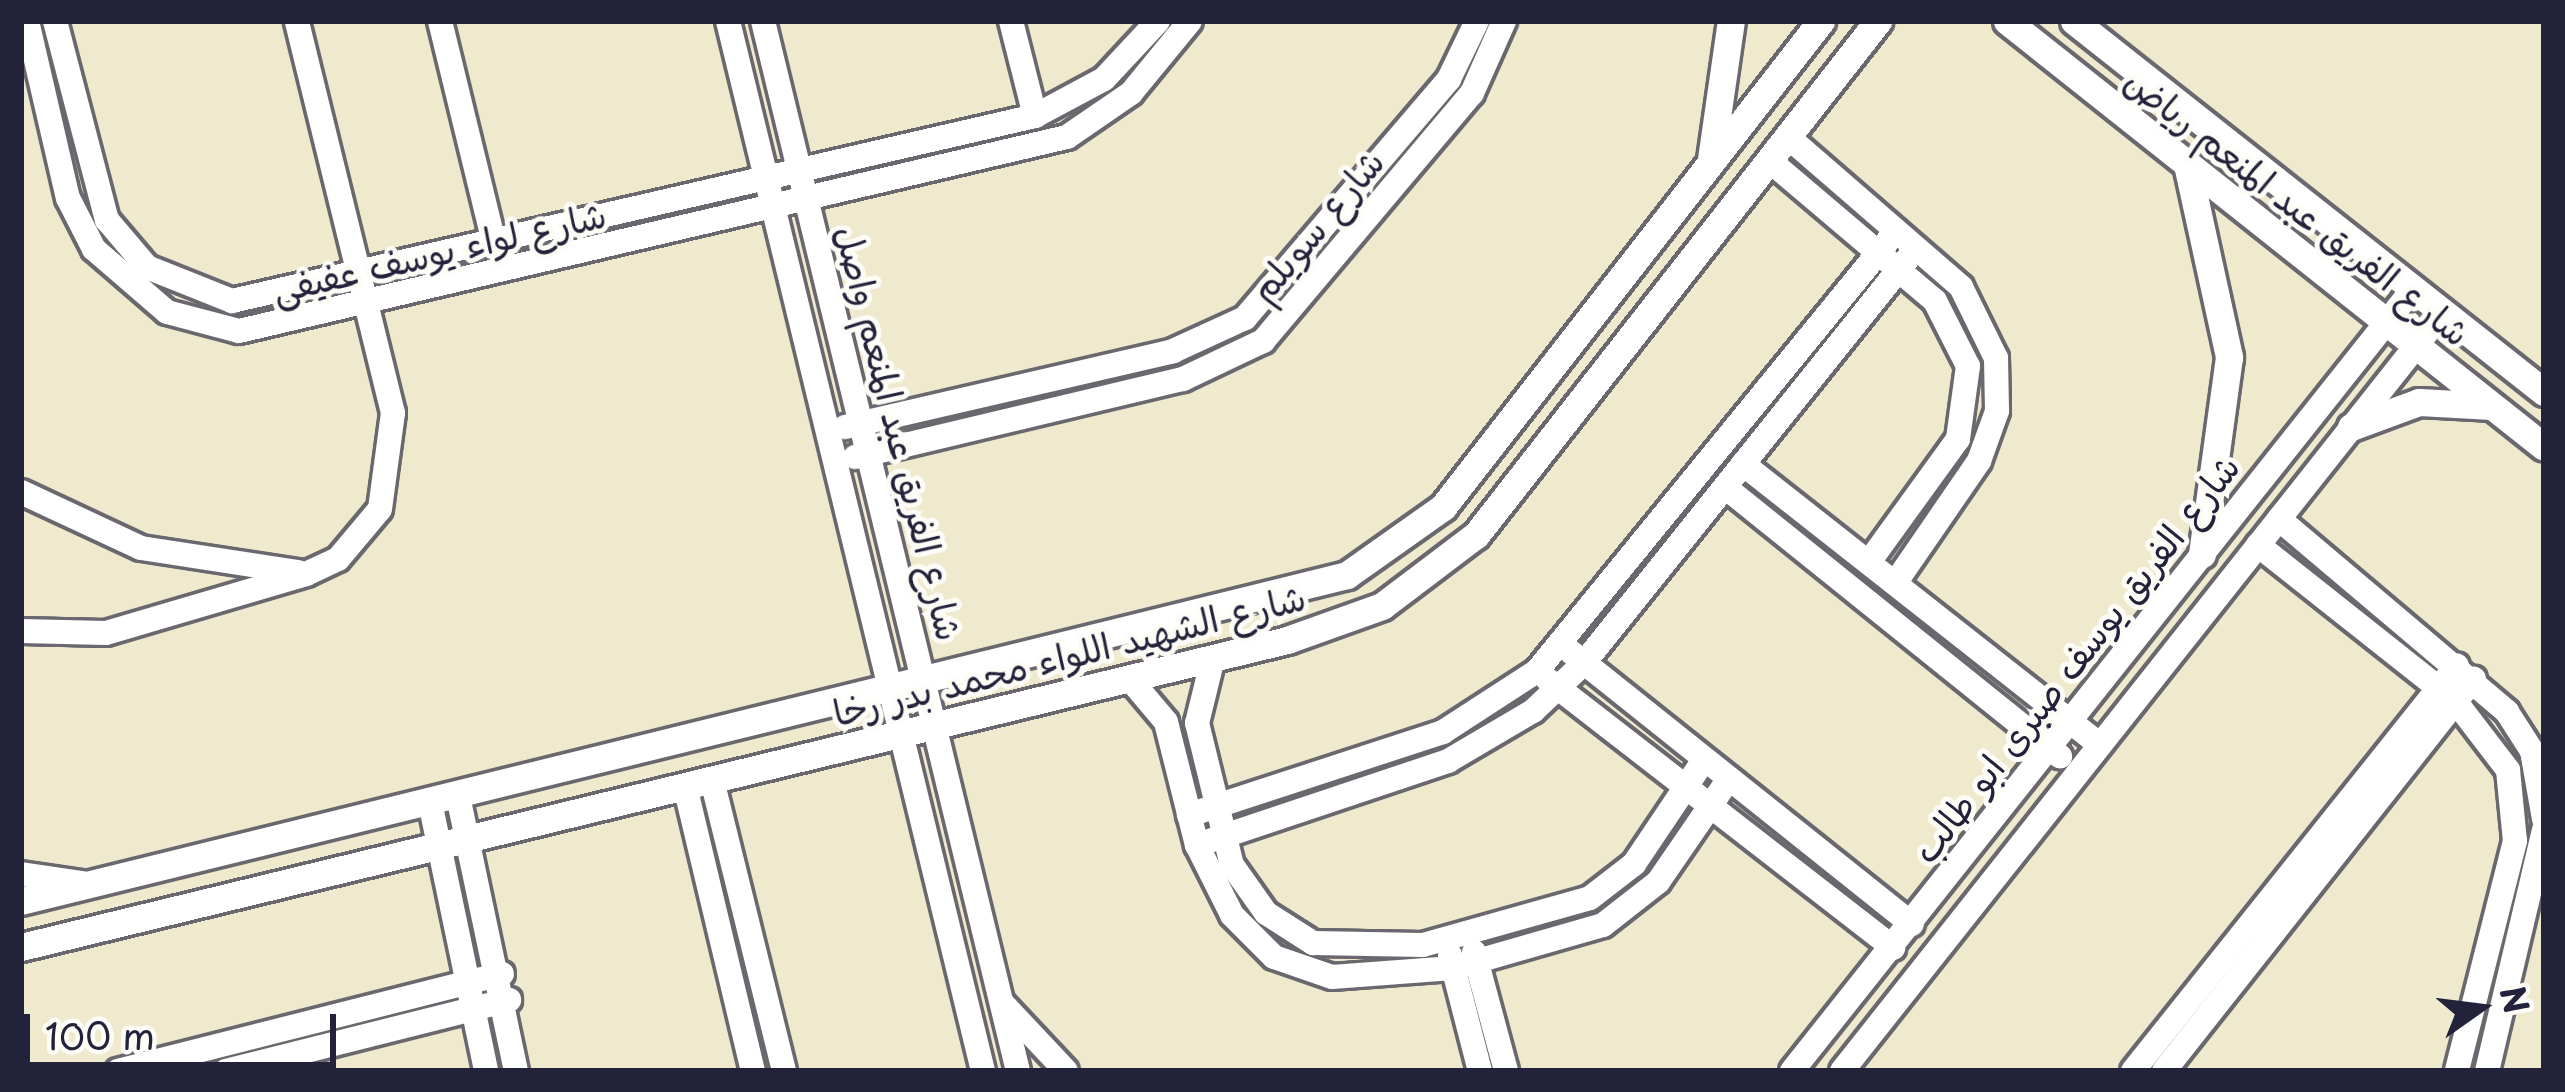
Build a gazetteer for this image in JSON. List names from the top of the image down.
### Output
{
  "streets": {
    "street": [
      "شارع الفريق عبد المنعم رياض",
      "شارع سويلم",
      "شارع لواء يوسف عفيفى",
      "شارع الفريق عبد المنعم واصل",
      "شارع الشهيد اللواء محمد بدر رخا",
      "شارع الفريق يوسف صبرى ابو طالب"
    ]
  },
  "crossings": [
    ["شارع الفريق عبد المنعم رياض", "شارع الفريق يوسف صبرى ابو طالب"],
    ["شارع سويلم", "شارع الفريق عبد المنعم واصل"],
    ["شارع لواء يوسف عفيفى", "شارع الفريق عبد المنعم واصل"],
    ["شارع الفريق عبد المنعم واصل", "شارع الشهيد اللواء محمد بدر رخا"]
  ],
  "scale_bar": "100 m",
  "north": "right"
}
